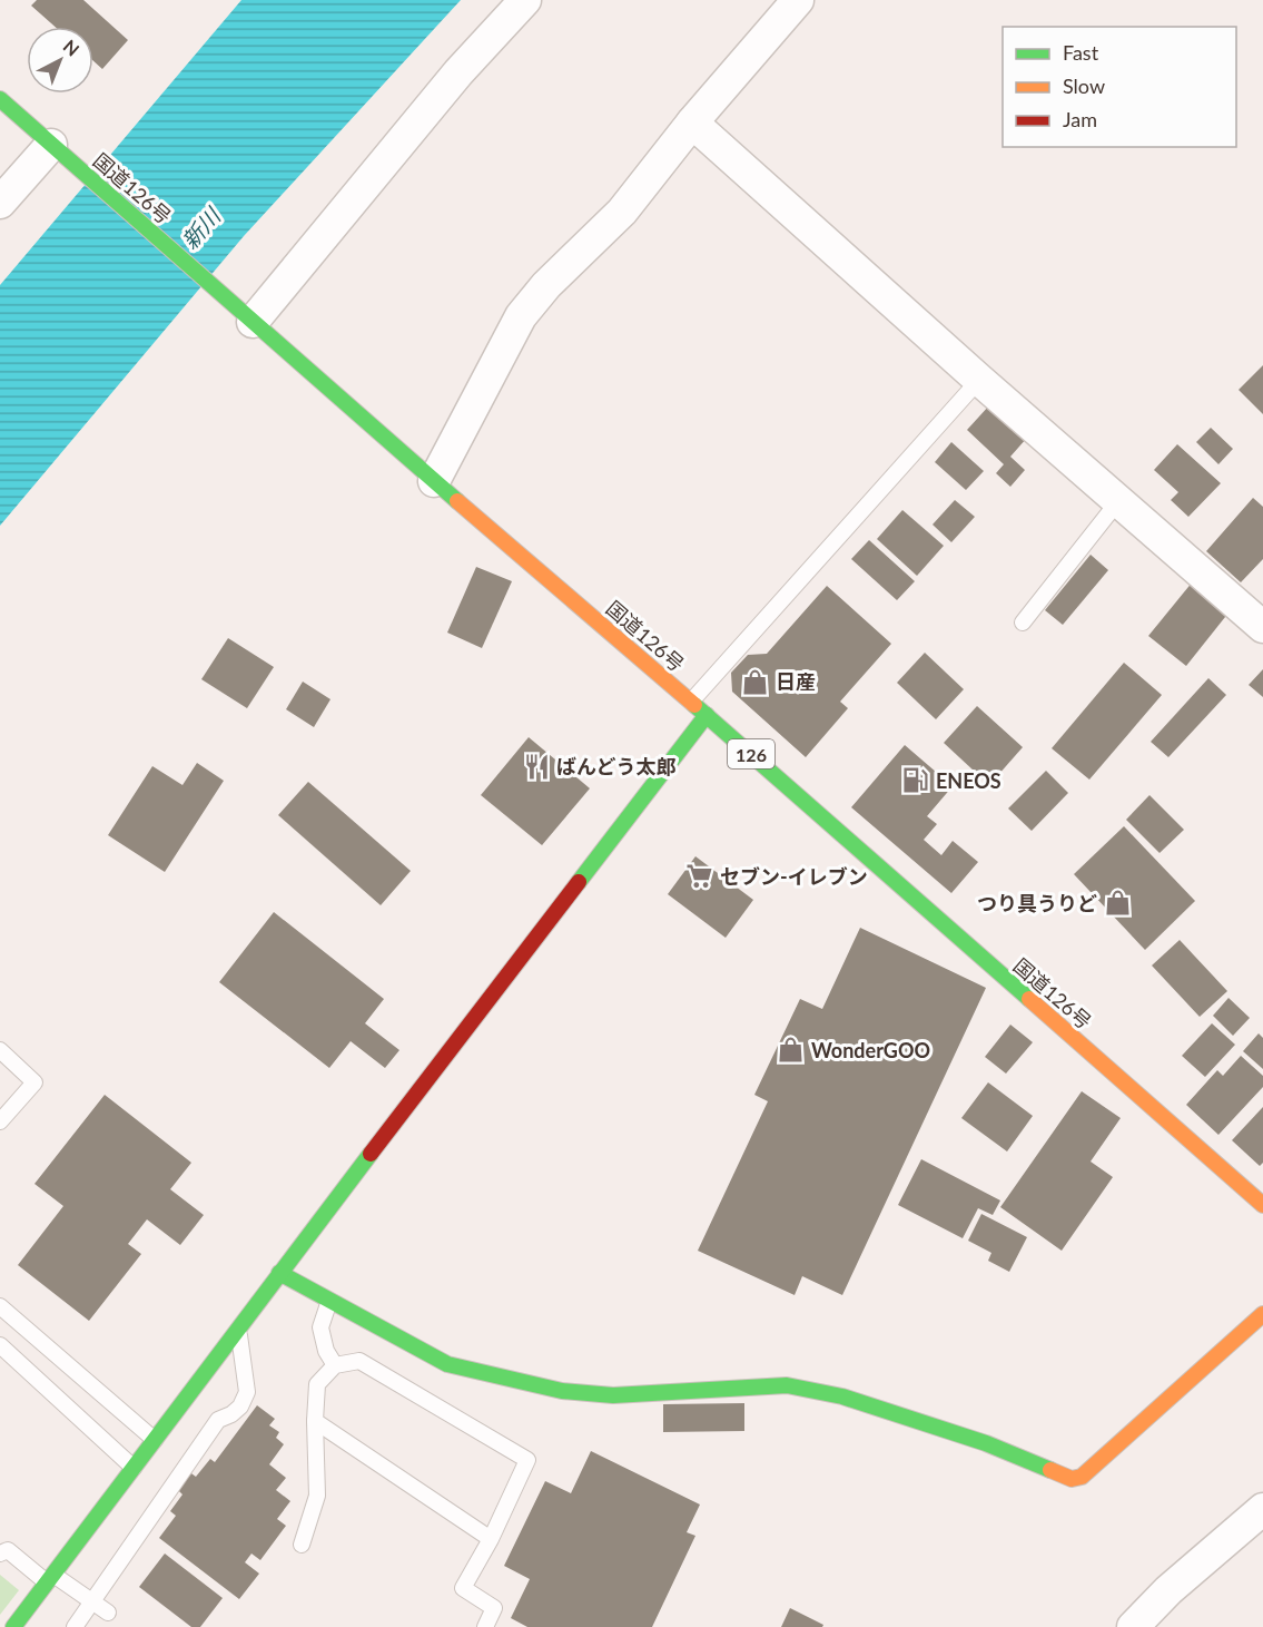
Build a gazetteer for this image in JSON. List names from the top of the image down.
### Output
{
  "streets": {
    "main road": ["国道126号", "126"]
  },
  "water": ["新川"],
  "places": {
    "shop": ["日産", "つり具うりど", "WonderGOO"],
    "restaurant": ["ばんどう太郎"],
    "fuel station": ["ENEOS"],
    "supermarket": ["セブン-イレブン"]
  },
  "legend": ["Fast", "Slow", "Jam"],
  "north": "top right"
}
